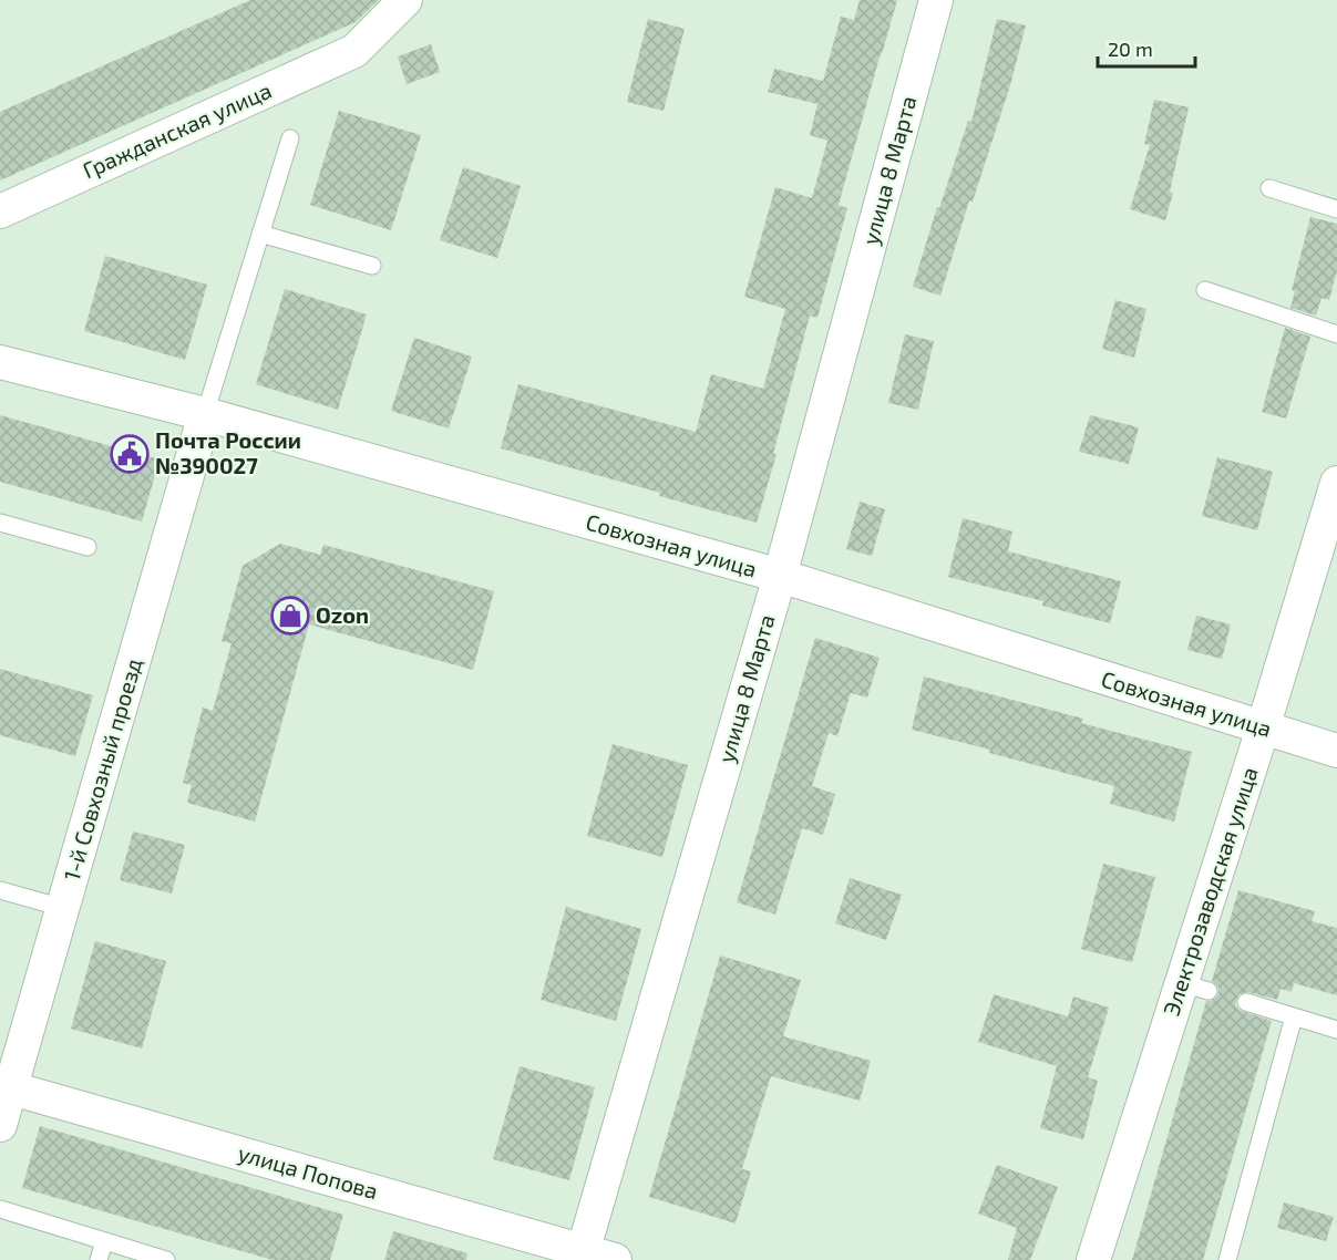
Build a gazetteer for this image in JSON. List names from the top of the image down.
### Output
{
  "streets": {
    "street": [
      "Гражданская улица",
      "улица 8 Марта",
      "Совхозная улица",
      "1-й Совхозный проезд",
      "Электрозаводская улица",
      "улица Попова"
    ]
  },
  "crossings": [
    ["улица 8 Марта", "Совхозная улица"],
    ["улица 8 Марта", "улица Попова"],
    ["Совхозная улица", "1-й Совхозный проезд"],
    ["Совхозная улица", "Электрозаводская улица"],
    ["1-й Совхозный проезд", "улица Попова"]
  ],
  "places": {
    "public building": ["Почта России №390027"],
    "shop": ["Ozon"]
  },
  "scale_bar": "20 m"
}
